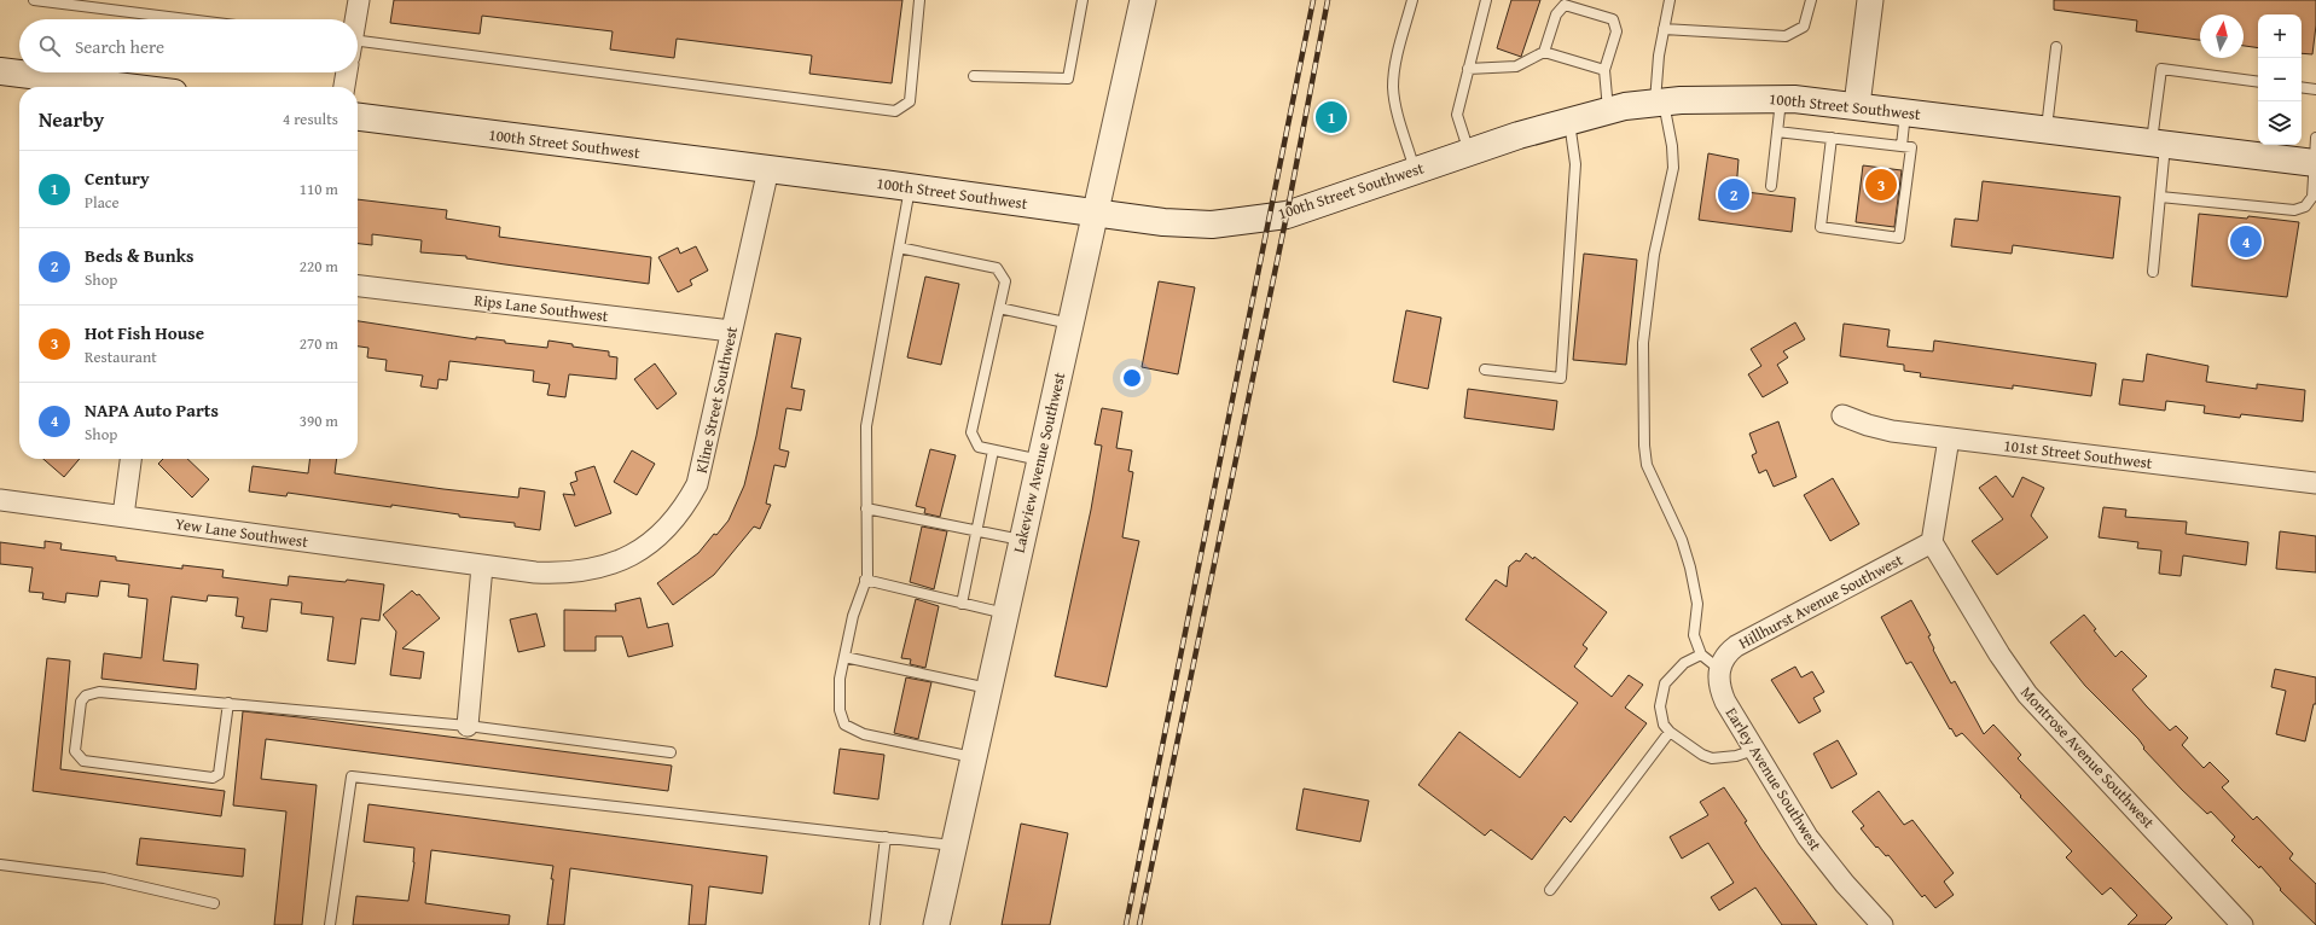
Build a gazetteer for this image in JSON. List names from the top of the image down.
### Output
{
  "streets": {
    "main road": ["100th Street Southwest"],
    "street": [
      "Rips Lane Southwest",
      "Kline Street Southwest",
      "101st Street Southwest",
      "Lakeview Avenue Southwest",
      "Yew Lane Southwest",
      "Hillhurst Avenue Southwest",
      "Montrose Avenue Southwest",
      "Earley Avenue Southwest"
    ]
  },
  "crossings": [
    ["100th Street Southwest", "Kline Street Southwest"],
    ["100th Street Southwest", "Lakeview Avenue Southwest"],
    ["Rips Lane Southwest", "Kline Street Southwest"],
    ["Kline Street Southwest", "Yew Lane Southwest"],
    ["Hillhurst Avenue Southwest", "Montrose Avenue Southwest"],
    ["Hillhurst Avenue Southwest", "Earley Avenue Southwest"]
  ],
  "north": "top",
  "page": {
    "map_buttons": ["+", "−"],
    "search": "Search here",
    "heading": ["Nearby", "4 results"],
    "pins": [
      "1",
      "3",
      "2",
      "4"
    ],
    "list": [
      {
        "mark": "1",
        "name": "Century",
        "note": "Place",
        "value": "110 m"
      },
      {
        "mark": "2",
        "name": "Beds & Bunks",
        "note": "Shop",
        "value": "220 m"
      },
      {
        "mark": "3",
        "name": "Hot Fish House",
        "note": "Restaurant",
        "value": "270 m"
      },
      {
        "mark": "4",
        "name": "NAPA Auto Parts",
        "note": "Shop",
        "value": "390 m"
      }
    ]
  }
}
